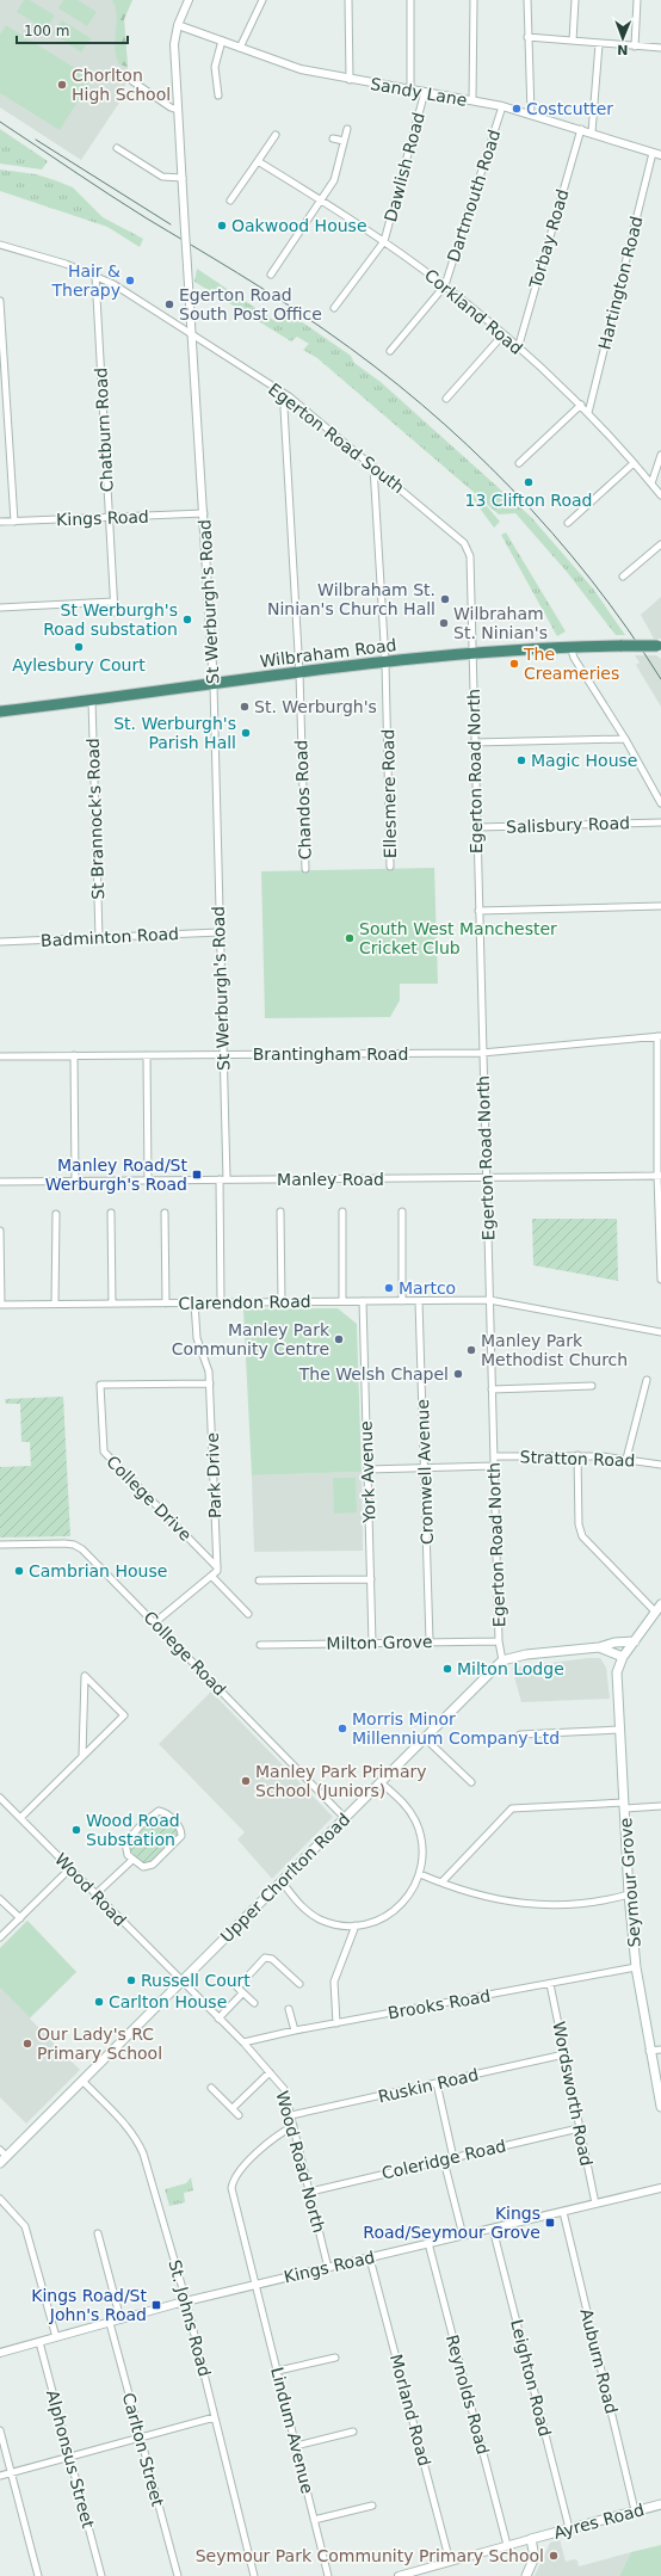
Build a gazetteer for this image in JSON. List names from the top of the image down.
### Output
{
  "streets": {
    "highway": ["Wilbraham Road"],
    "main road": ["Upper Chorlton Road", "Seymour Grove", "Ayres Road"],
    "street": [
      "Sandy Lane",
      "Dawlish Road",
      "Dartmouth Road",
      "Torbay Road",
      "Hartington Road",
      "Corkland Road",
      "Chatburn Road",
      "Egerton Road South",
      "Kings Road",
      "St Werburgh's Road",
      "Egerton Road North",
      "Ellesmere Road",
      "Chandos Road",
      "St Brannock's Road",
      "Salisbury Road",
      "Badminton Road",
      "Brantingham Road",
      "Manley Road",
      "Clarendon Road",
      "Stratton Road",
      "York Avenue",
      "Cromwell Avenue",
      "Park Drive",
      "College Drive",
      "Milton Grove",
      "College Road",
      "Wood Road",
      "Brooks Road",
      "Ruskin Road",
      "Wordsworth Road",
      "Coleridge Road",
      "Wood Road North",
      "St. Johns Road",
      "Auburn Road",
      "Leighton Road",
      "Reynolds Road",
      "Morland Road",
      "Lindum Avenue",
      "Carlton Street",
      "Alphonsus Street"
    ]
  },
  "crossings": [
    ["Sandy Lane", "Dawlish Road"],
    ["Sandy Lane", "Dartmouth Road"],
    ["Sandy Lane", "Torbay Road"],
    ["Sandy Lane", "Hartington Road"],
    ["Sandy Lane", "St Werburgh's Road"],
    ["Dawlish Road", "Corkland Road"],
    ["Dartmouth Road", "Corkland Road"],
    ["Torbay Road", "Corkland Road"],
    ["Hartington Road", "Corkland Road"],
    ["Chatburn Road", "Egerton Road South"],
    ["Chatburn Road", "Kings Road"],
    ["Egerton Road South", "St Werburgh's Road"],
    ["Egerton Road South", "Wilbraham Road"],
    ["Egerton Road South", "Egerton Road North"],
    ["Egerton Road South", "Ellesmere Road"],
    ["Egerton Road South", "Chandos Road"],
    ["Kings Road", "St Werburgh's Road"],
    ["Kings Road", "Wordsworth Road"],
    ["Kings Road", "Wood Road North"],
    ["Kings Road", "St. Johns Road"],
    ["Kings Road", "Auburn Road"],
    ["Kings Road", "Leighton Road"],
    ["Kings Road", "Reynolds Road"],
    ["Kings Road", "Morland Road"],
    ["Kings Road", "Lindum Avenue"],
    ["Kings Road", "Carlton Street"],
    ["Kings Road", "Alphonsus Street"],
    ["St Werburgh's Road", "Wilbraham Road"],
    ["St Werburgh's Road", "Badminton Road"],
    ["St Werburgh's Road", "Brantingham Road"],
    ["St Werburgh's Road", "Manley Road"],
    ["Wilbraham Road", "Egerton Road North"],
    ["Wilbraham Road", "Ellesmere Road"],
    ["Wilbraham Road", "Chandos Road"],
    ["Wilbraham Road", "St Brannock's Road"],
    ["Egerton Road North", "Salisbury Road"],
    ["Egerton Road North", "Brantingham Road"],
    ["Egerton Road North", "Manley Road"],
    ["Egerton Road North", "Clarendon Road"],
    ["Egerton Road North", "Stratton Road"],
    ["Egerton Road North", "Milton Grove"],
    ["Egerton Road North", "Upper Chorlton Road"],
    ["St Brannock's Road", "Badminton Road"],
    ["Clarendon Road", "York Avenue"],
    ["Clarendon Road", "Cromwell Avenue"],
    ["Clarendon Road", "Park Drive"],
    ["York Avenue", "Milton Grove"],
    ["Cromwell Avenue", "Milton Grove"],
    ["Park Drive", "College Drive"],
    ["College Road", "Upper Chorlton Road"],
    ["Upper Chorlton Road", "Wood Road"],
    ["Upper Chorlton Road", "Wood Road North"],
    ["Upper Chorlton Road", "St. Johns Road"],
    ["Seymour Grove", "Brooks Road"],
    ["Wood Road", "Wood Road North"],
    ["Brooks Road", "Wordsworth Road"],
    ["Brooks Road", "Wood Road North"],
    ["Ruskin Road", "Wordsworth Road"],
    ["Ruskin Road", "Wood Road North"],
    ["Wordsworth Road", "Coleridge Road"],
    ["Coleridge Road", "Wood Road North"],
    ["Wood Road North", "Lindum Avenue"],
    ["Auburn Road", "Ayres Road"],
    ["Leighton Road", "Ayres Road"],
    ["Reynolds Road", "Ayres Road"],
    ["Morland Road", "Ayres Road"]
  ],
  "places": {
    "other": [
      "Chorlton High School",
      "Costcutter",
      "Oakwood House",
      "Hair & Therapy",
      "Egerton Road South Post Office",
      "13 Clifton Road",
      "Wilbraham St. Ninian's Church Hall",
      "St Werburgh's Road substation",
      "Wilbraham St. Ninian's",
      "Aylesbury Court",
      "The Creameries",
      "St. Werburgh's",
      "St. Werburgh's Parish Hall",
      "Magic House",
      "South West Manchester Cricket Club",
      "Martco",
      "Manley Park Community Centre",
      "Manley Park Methodist Church",
      "The Welsh Chapel",
      "Cambrian House",
      "Milton Lodge",
      "Morris Minor Millennium Company Ltd",
      "Manley Park Primary School (Juniors)",
      "Wood Road Substation",
      "Russell Court",
      "Carlton House",
      "Our Lady's RC Primary School",
      "Seymour Park Community Primary School"
    ],
    "transit": ["Manley Road/St Werburgh's Road", "Kings Road/Seymour Grove", "Kings Road/St John's Road"]
  },
  "scale_bar": "100 m",
  "north": "bottom"
}
